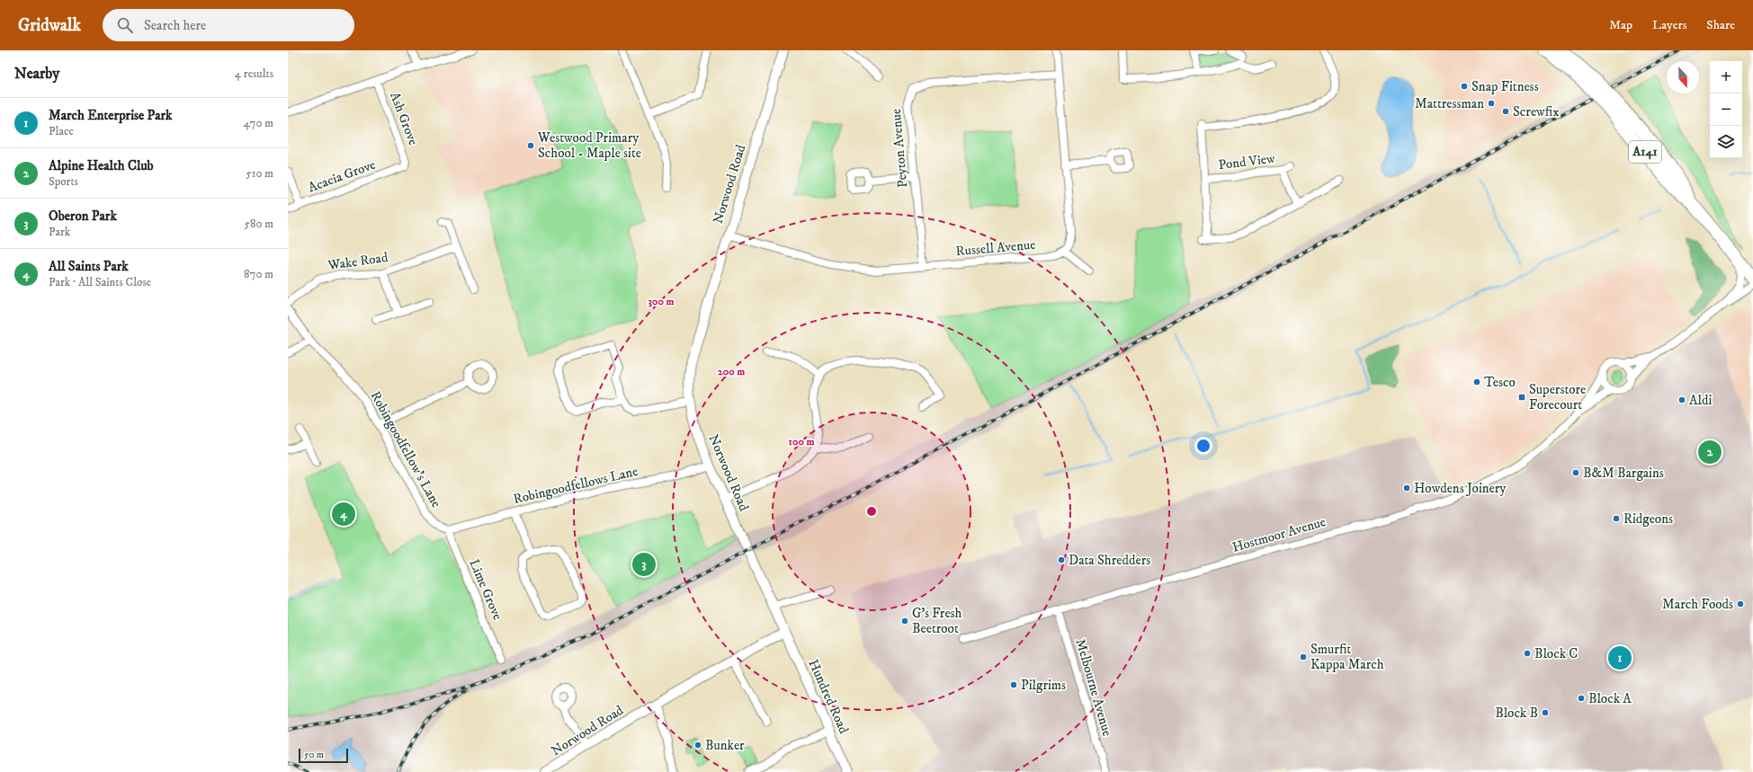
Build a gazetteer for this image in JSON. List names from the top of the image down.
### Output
{
  "streets": {
    "highway": ["A141"],
    "street": [
      "Ash Grove",
      "Peyton Avenue",
      "Pond View",
      "Acacia Grove",
      "Norwood Road",
      "Russell Avenue",
      "Wake Road",
      "Robingoodfellow's Lane",
      "Robingoodfellows Lane",
      "Hostmoor Avenue",
      "Lime Grove",
      "Melbourne Avenue",
      "Hundred Road"
    ]
  },
  "crossings": [
    ["Ash Grove", "Acacia Grove"],
    ["Peyton Avenue", "Russell Avenue"],
    ["Norwood Road", "Russell Avenue"],
    ["Norwood Road", "Robingoodfellows Lane"],
    ["Norwood Road", "Hundred Road"],
    ["Robingoodfellow's Lane", "Robingoodfellows Lane"],
    ["Robingoodfellow's Lane", "Lime Grove"],
    ["Robingoodfellows Lane", "Lime Grove"],
    ["Hostmoor Avenue", "Melbourne Avenue"]
  ],
  "places": {
    "other": [
      "Snap Fitness",
      "Mattressman",
      "Screwfix",
      "Westwood Primary School - Maple site",
      "Tesco",
      "Aldi",
      "B&M Bargains",
      "Howdens Joinery",
      "Ridgeons",
      "Data Shredders",
      "March Foods",
      "G's Fresh Beetroot",
      "Block C",
      "Smurfit Kappa March",
      "Pilgrims",
      "Block A",
      "Block B",
      "Bunker"
    ],
    "transit": ["Superstore Forecourt"]
  },
  "scale_bar": "50 m",
  "north": "bottom",
  "page": {
    "header": "Gridwalk",
    "search": "Search here",
    "nav": ["Map", "Layers", "Share"],
    "heading": ["Nearby", "4 results"],
    "map_buttons": ["+", "−"],
    "list": [
      {
        "mark": "1",
        "name": "March Enterprise Park",
        "note": "Place",
        "value": "470 m"
      },
      {
        "mark": "2",
        "name": "Alpine Health Club",
        "note": "Sports",
        "value": "510 m"
      },
      {
        "mark": "3",
        "name": "Oberon Park",
        "note": "Park",
        "value": "580 m"
      },
      {
        "mark": "4",
        "name": "All Saints Park",
        "note": "Park · All Saints Close",
        "value": "870 m"
      }
    ],
    "pins": [
      "2",
      "4",
      "3",
      "1"
    ],
    "scale": "50 m"
  },
  "rings": ["300 m", "200 m", "100 m"]
}
